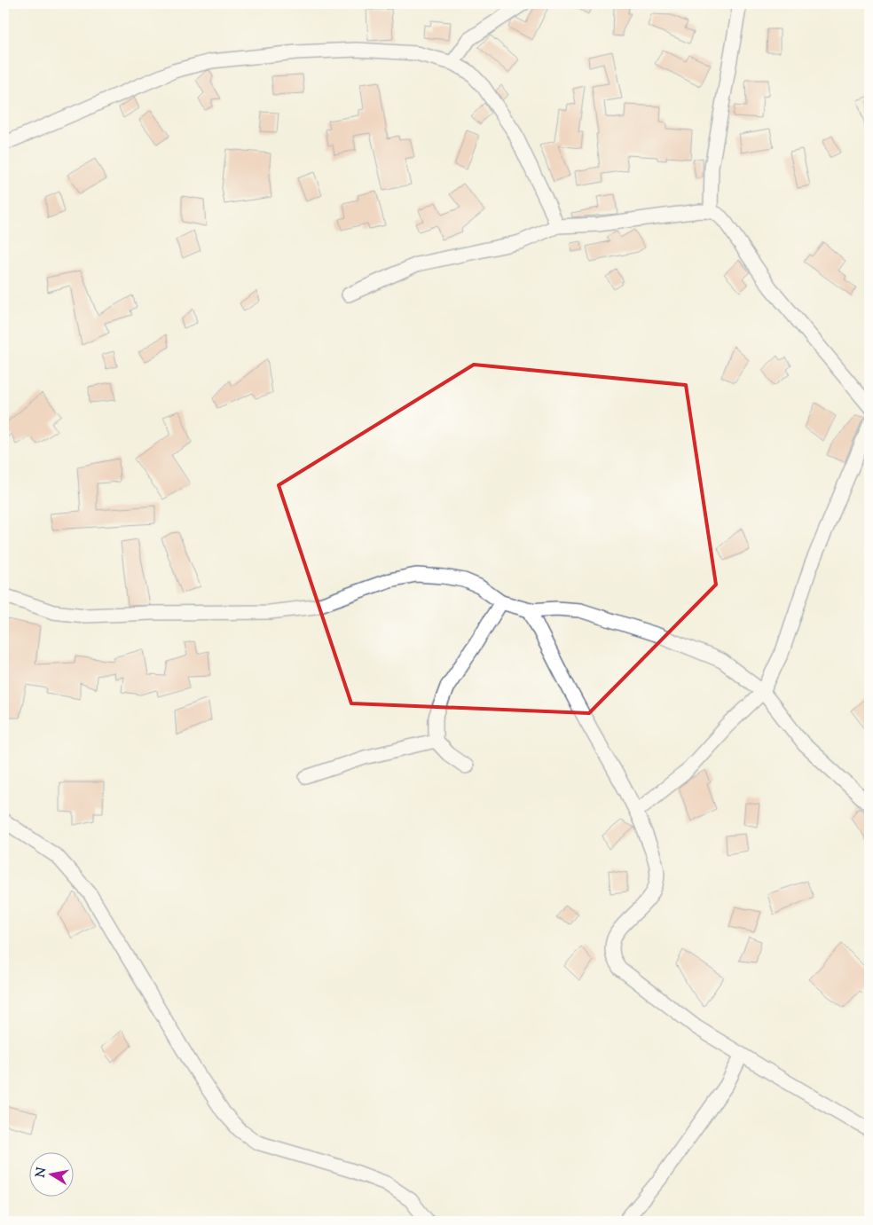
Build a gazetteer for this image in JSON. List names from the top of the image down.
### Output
{
  "north": "left"
}
